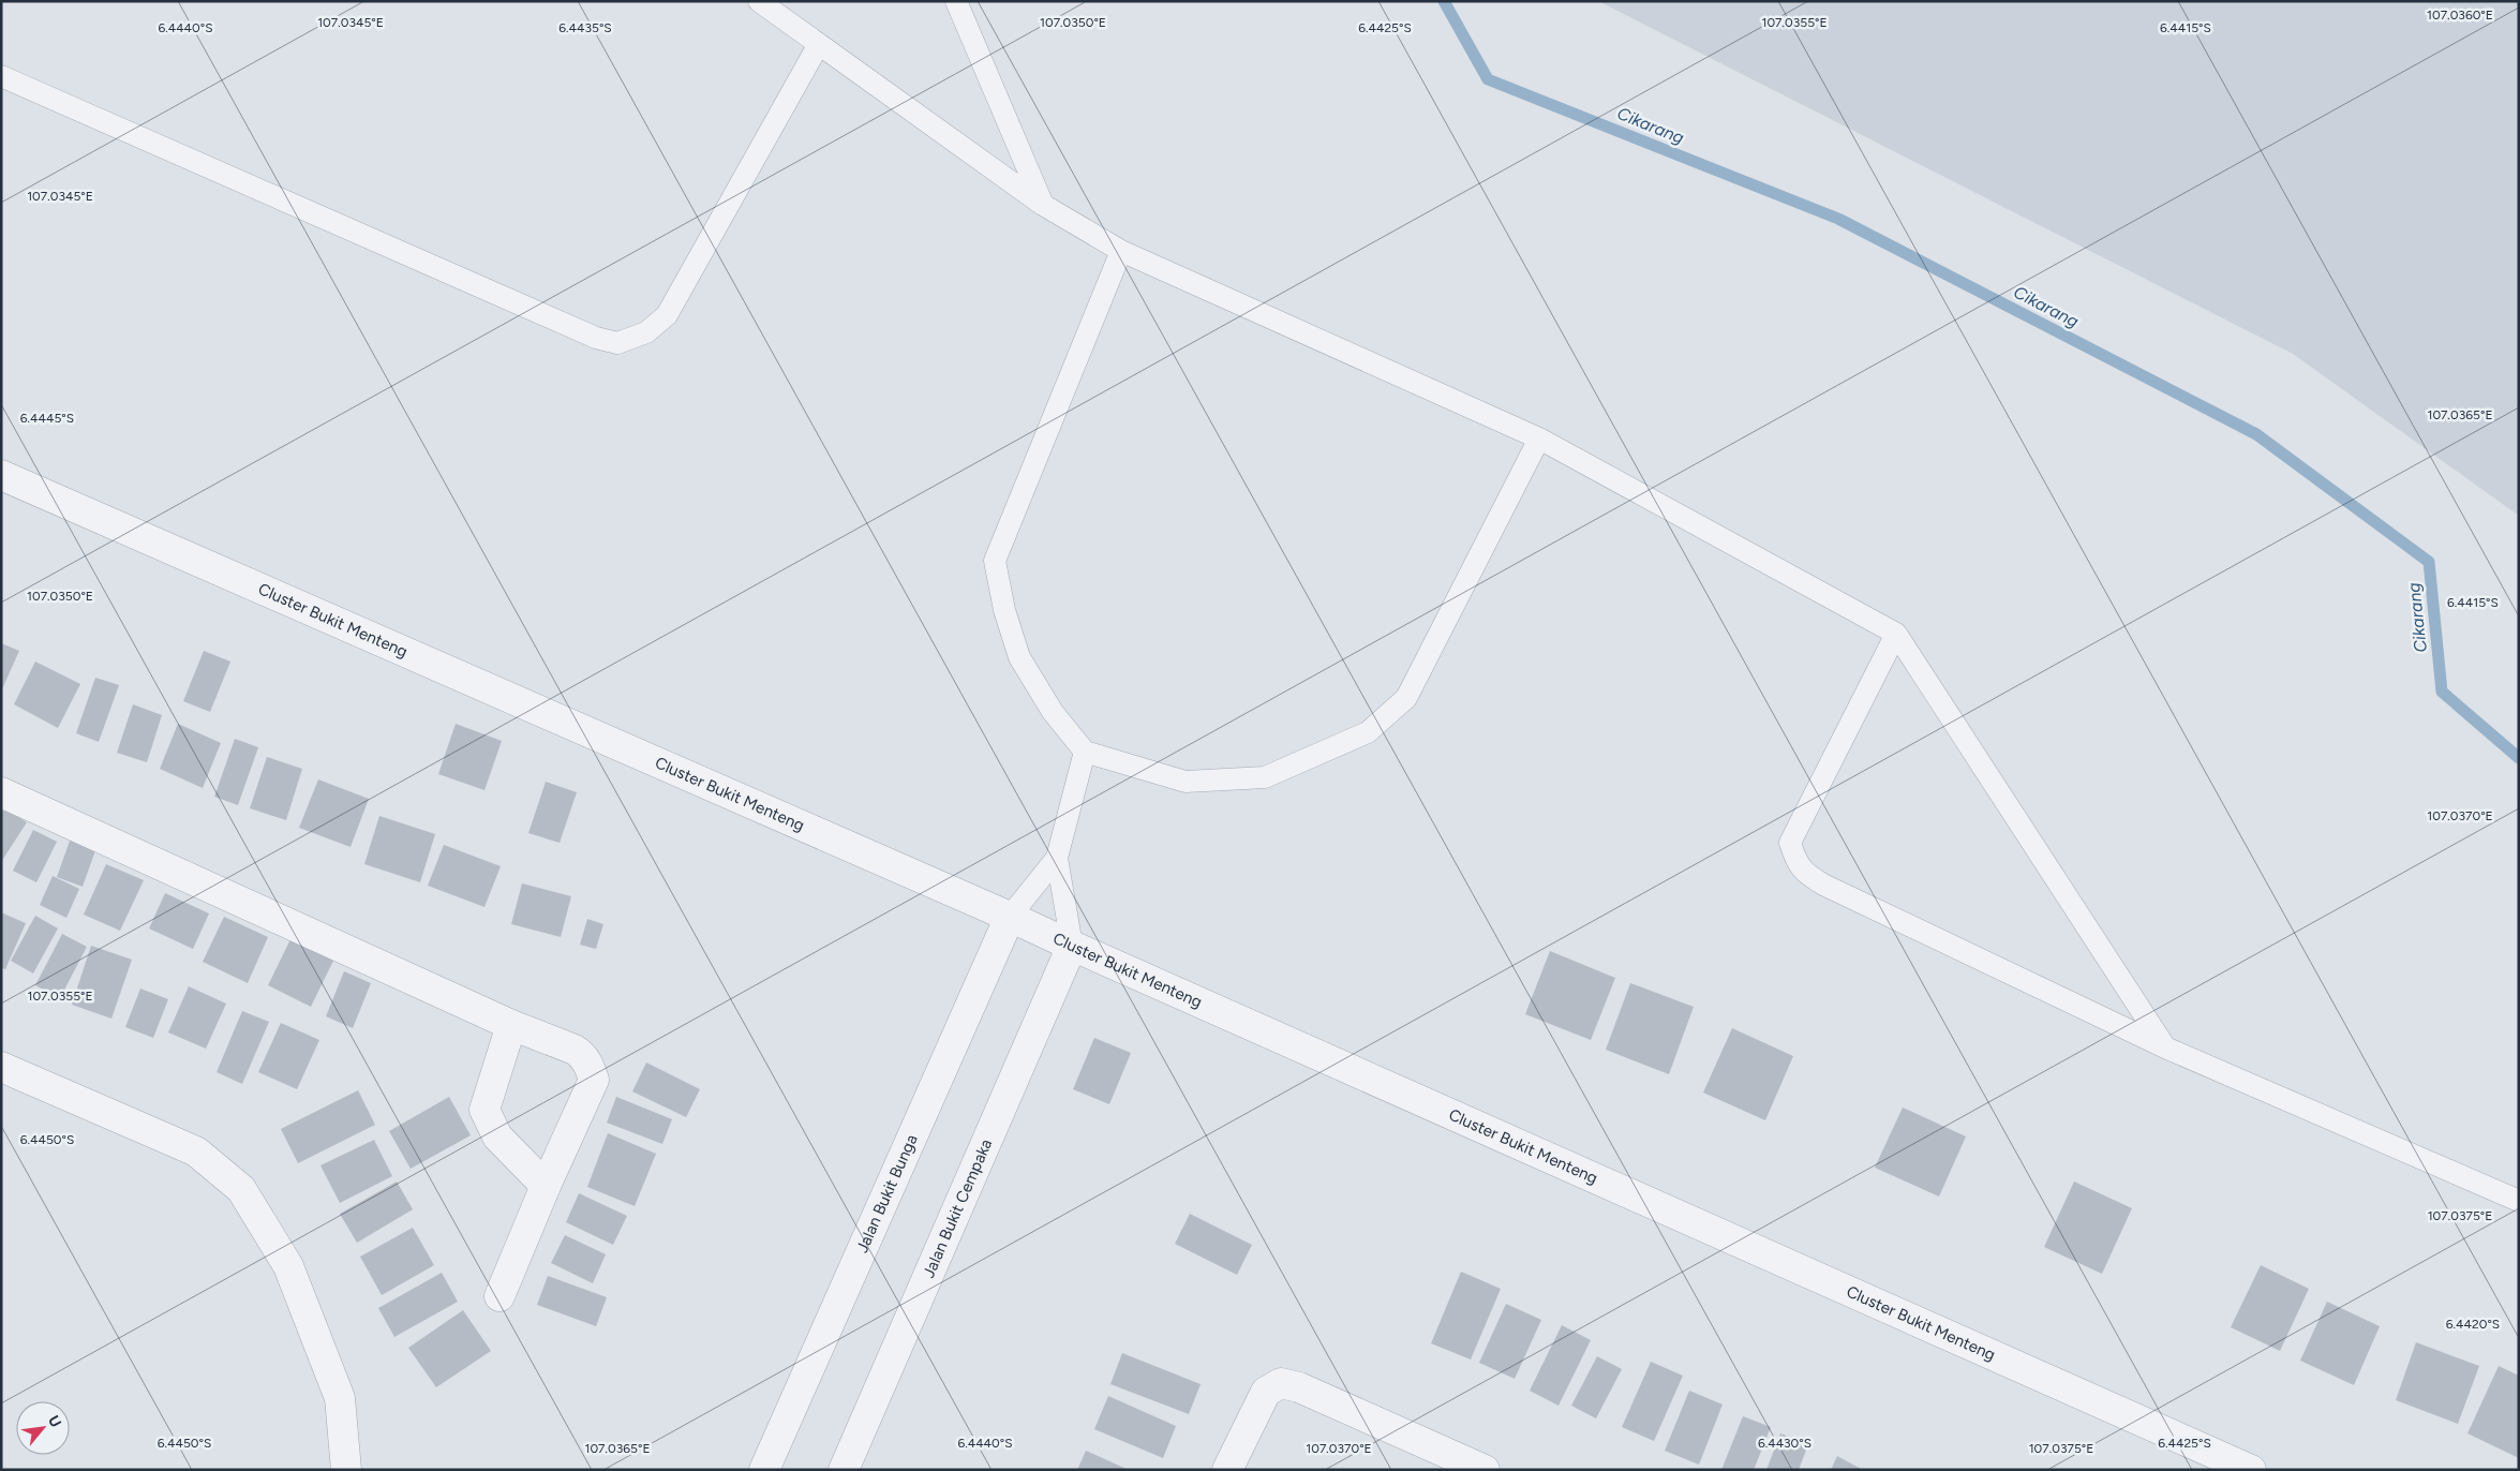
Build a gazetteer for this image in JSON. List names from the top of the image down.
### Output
{
  "streets": {
    "street": ["Cluster Bukit Menteng", "Jalan Bukit Bunga", "Jalan Bukit Cempaka"]
  },
  "crossings": [
    ["Cluster Bukit Menteng", "Jalan Bukit Bunga"],
    ["Cluster Bukit Menteng", "Jalan Bukit Cempaka"]
  ],
  "water": ["Cikarang"],
  "north": "top right",
  "coordinates": [
    "107.0360°E",
    "107.0345°E",
    "107.0350°E",
    "107.0355°E",
    "6.4440°S",
    "6.4435°S",
    "6.4425°S",
    "6.4415°S",
    "107.0365°E",
    "6.4445°S",
    "107.0370°E",
    "6.4450°S",
    "107.0375°E",
    "6.4420°S",
    "6.4430°S"
  ]
}
